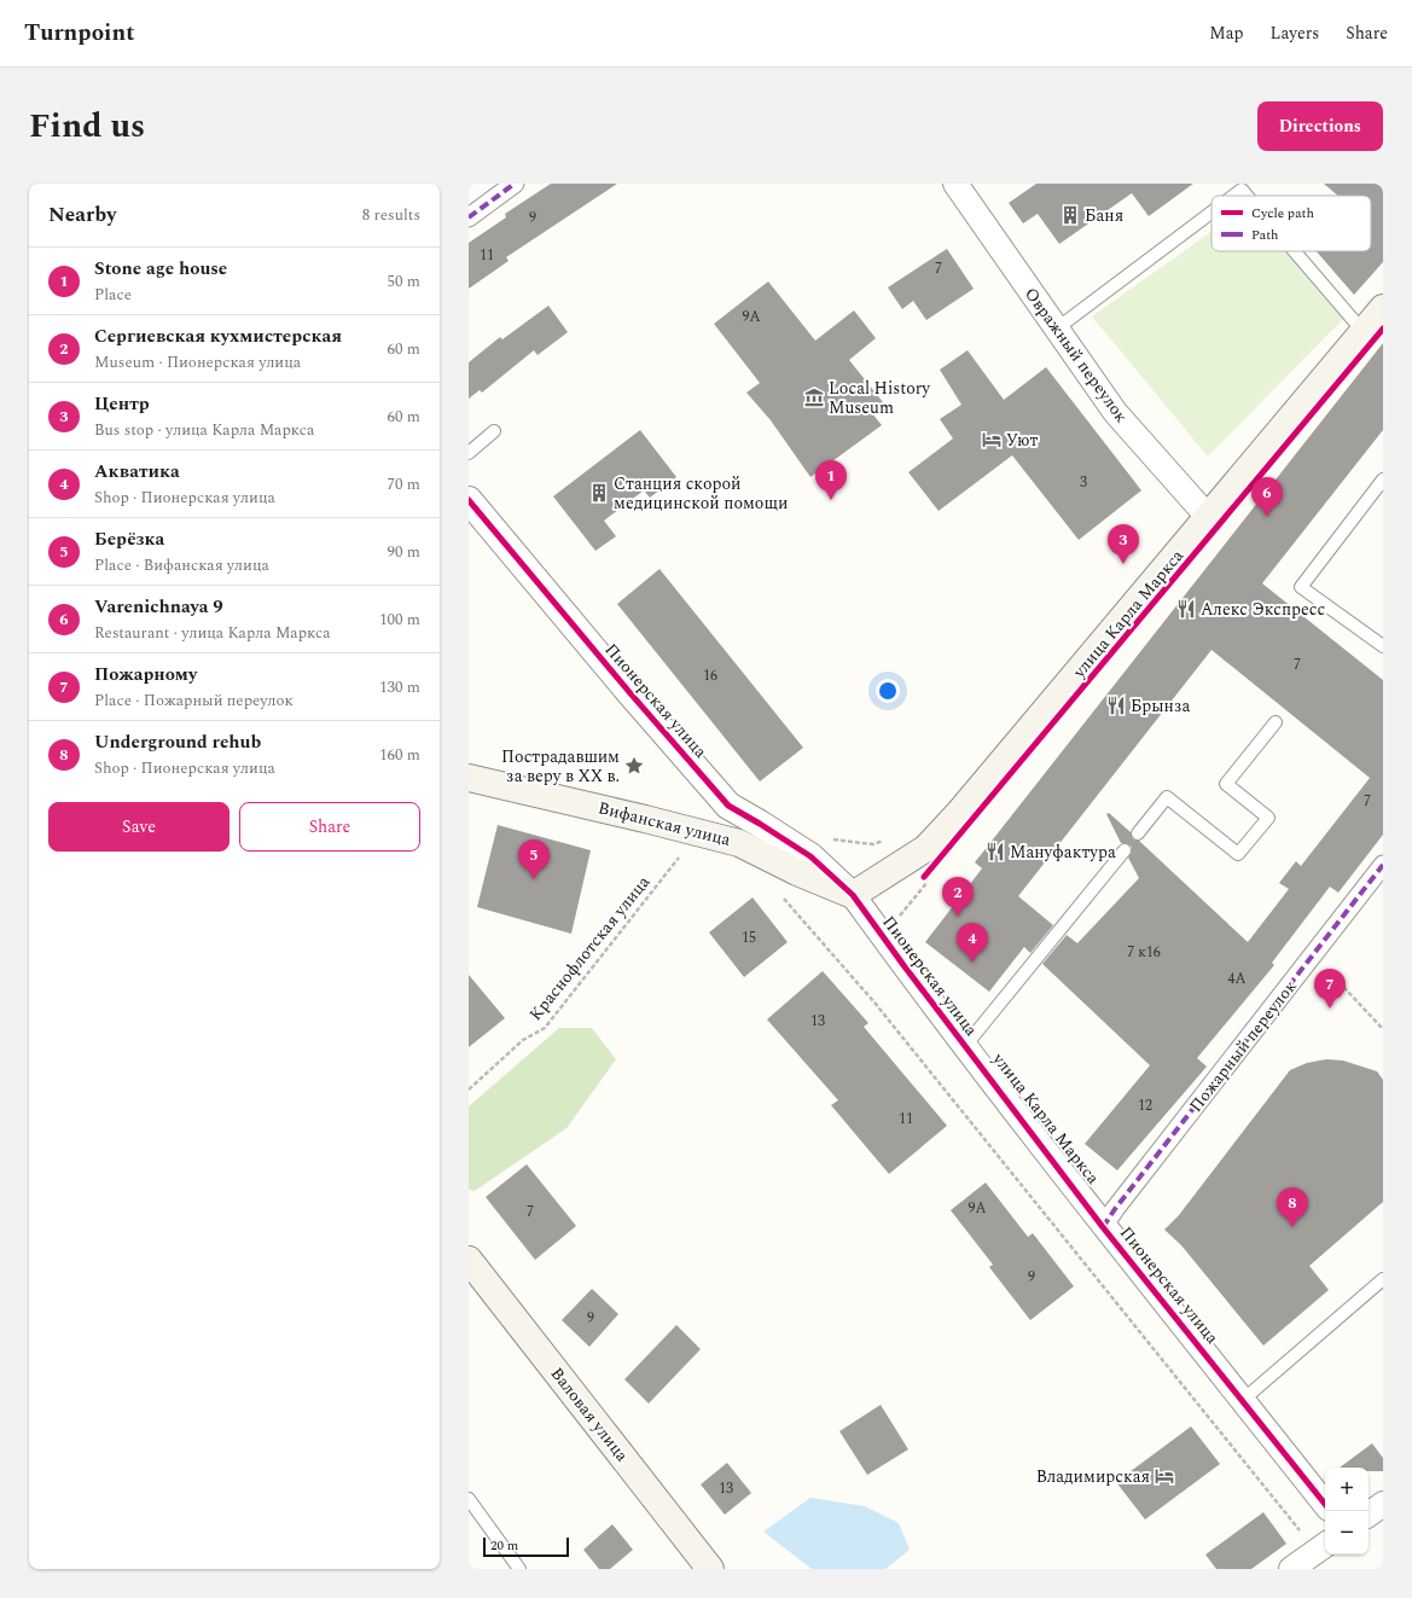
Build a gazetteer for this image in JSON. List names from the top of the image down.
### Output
{
  "streets": {
    "main road": ["улица Карла Маркса", "Вифанская улица", "Валовая улица"],
    "street": ["Овражный переулок", "Пионерская улица", "Пожарный переулок"],
    "path": ["Краснофлотская улица"]
  },
  "crossings": [
    ["Овражный переулок", "улица Карла Маркса"],
    ["улица Карла Маркса", "Пионерская улица"],
    ["улица Карла Маркса", "Вифанская улица"],
    ["Пионерская улица", "Вифанская улица"],
    ["Пионерская улица", "Пожарный переулок"]
  ],
  "places": {
    "building": ["Баня", "Станция скорой медицинской помощи"],
    "museum": ["Local History Museum"],
    "hotel": ["Уют", "Владимирская"],
    "restaurant": ["Алекс Экспресс", "Брынза", "Мануфактура"],
    "place": ["Пострадавшим за веру в XX в."]
  },
  "house_numbers": [
    "9",
    "11",
    "7",
    "9А",
    "3",
    "7",
    "16",
    "7",
    "15",
    "7 к16",
    "4А",
    "13",
    "12",
    "11",
    "9А",
    "7",
    "9",
    "9",
    "13"
  ],
  "legend": ["Cycle path", "Path"],
  "scale_bar": "20 m",
  "page": {
    "header": "Turnpoint",
    "nav": ["Map", "Layers", "Share"],
    "title": "Find us",
    "buttons": [
      "Directions",
      ["Save", "Share"]
    ],
    "heading": ["Nearby", "8 results"],
    "list": [
      {
        "mark": "1",
        "name": "Stone age house",
        "note": "Place",
        "value": "50 m"
      },
      {
        "mark": "2",
        "name": "Сергиевская кухмистерская",
        "note": "Museum · Пионерская улица",
        "value": "60 m"
      },
      {
        "mark": "3",
        "name": "Центр",
        "note": "Bus stop · улица Карла Маркса",
        "value": "60 m"
      },
      {
        "mark": "4",
        "name": "Акватика",
        "note": "Shop · Пионерская улица",
        "value": "70 m"
      },
      {
        "mark": "5",
        "name": "Берёзка",
        "note": "Place · Вифанская улица",
        "value": "90 m"
      },
      {
        "mark": "6",
        "name": "Varenichnaya 9",
        "note": "Restaurant · улица Карла Маркса",
        "value": "100 m"
      },
      {
        "mark": "7",
        "name": "Пожарному",
        "note": "Place · Пожарный переулок",
        "value": "130 m"
      },
      {
        "mark": "8",
        "name": "Underground rehub",
        "note": "Shop · Пионерская улица",
        "value": "160 m"
      }
    ],
    "pins": [
      "1",
      "6",
      "3",
      "5",
      "2",
      "4",
      "7",
      "8"
    ],
    "map_buttons": ["+", "−"],
    "scale": "20 m"
  }
}
